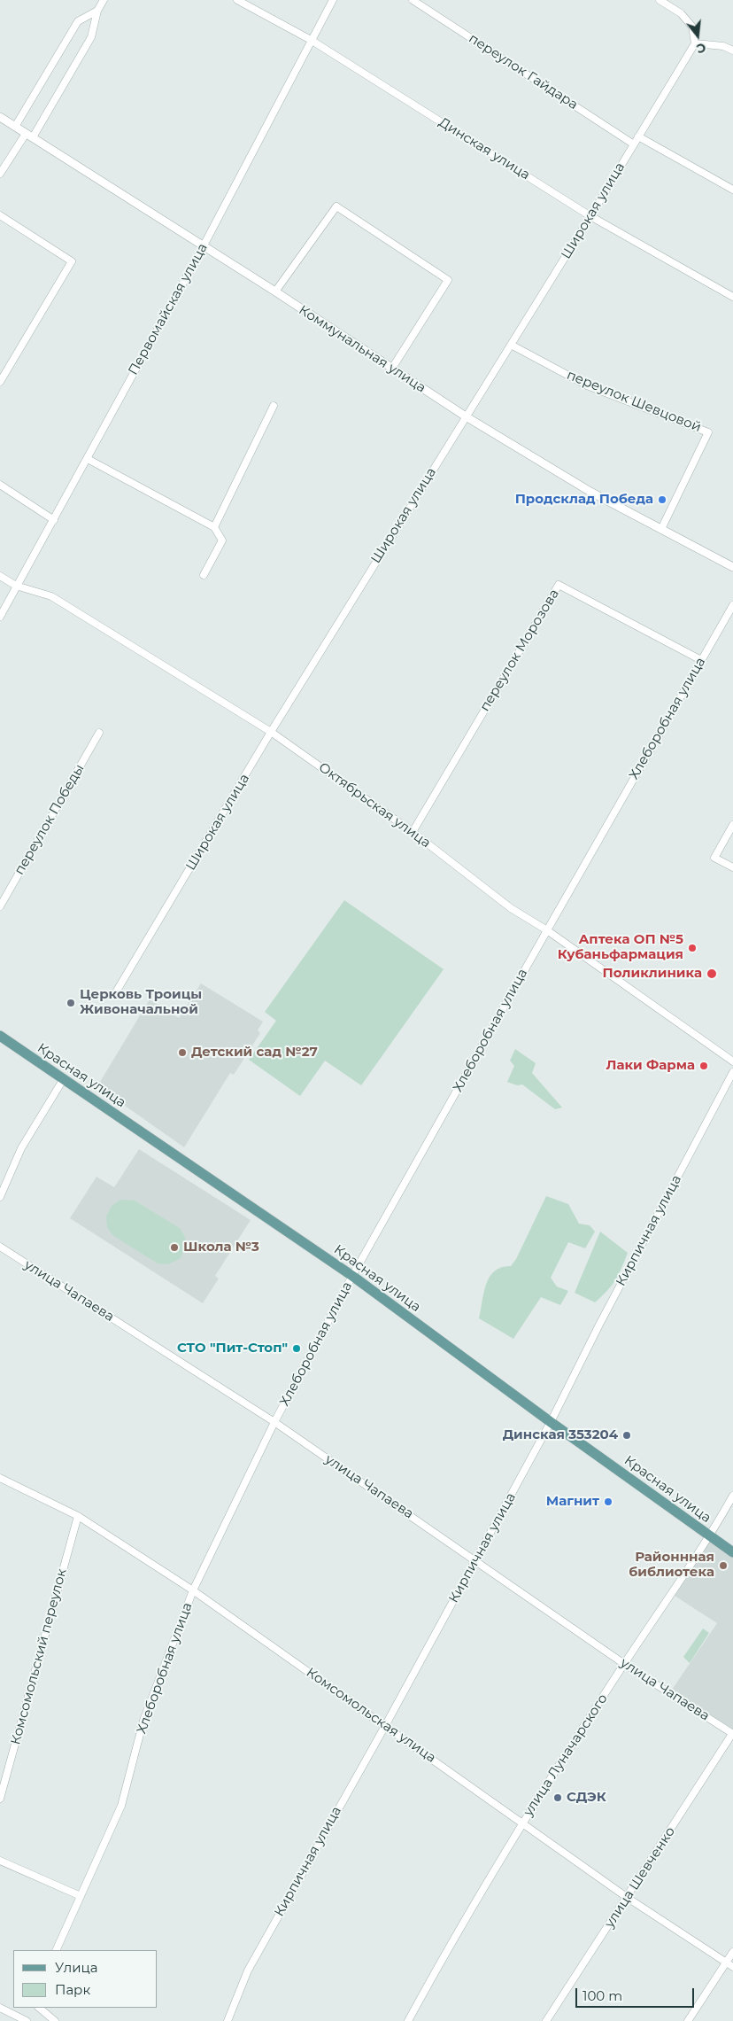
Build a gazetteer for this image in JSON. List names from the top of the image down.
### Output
{
  "streets": {
    "main road": ["Красная улица"],
    "street": [
      "переулок Гайдара",
      "Динская улица",
      "Широкая улица",
      "Первомайская улица",
      "Коммунальная улица",
      "переулок Шевцовой",
      "переулок Морозова",
      "Хлеборобная улица",
      "Октябрьская улица",
      "переулок Победы",
      "Кирпичная улица",
      "улица Чапаева",
      "Комсомольский переулок",
      "Комсомольская улица",
      "улица Луначарского",
      "улица Шевченко"
    ]
  },
  "crossings": [
    ["переулок Гайдара", "Широкая улица"],
    ["Динская улица", "Широкая улица"],
    ["Динская улица", "Первомайская улица"],
    ["Широкая улица", "Коммунальная улица"],
    ["Широкая улица", "переулок Шевцовой"],
    ["Широкая улица", "Октябрьская улица"],
    ["Первомайская улица", "Коммунальная улица"],
    ["Первомайская улица", "Октябрьская улица"],
    ["Коммунальная улица", "переулок Шевцовой"],
    ["переулок Морозова", "Хлеборобная улица"],
    ["переулок Морозова", "Октябрьская улица"],
    ["Хлеборобная улица", "Октябрьская улица"],
    ["Хлеборобная улица", "Красная улица"],
    ["Хлеборобная улица", "улица Чапаева"],
    ["Хлеборобная улица", "Комсомольская улица"],
    ["Красная улица", "Кирпичная улица"],
    ["Красная улица", "улица Луначарского"],
    ["Кирпичная улица", "улица Чапаева"],
    ["Кирпичная улица", "Комсомольская улица"],
    ["улица Чапаева", "улица Луначарского"],
    ["улица Чапаева", "улица Шевченко"],
    ["Комсомольский переулок", "Комсомольская улица"],
    ["Комсомольская улица", "улица Луначарского"],
    ["Комсомольская улица", "улица Шевченко"]
  ],
  "places": [
    "Продсклад Победа",
    "Аптека ОП №5 Кубаньфармация",
    "Поликлиника",
    "Церковь Троицы Живоначальной",
    "Детский сад №27",
    "Лаки Фарма",
    "Школа №3",
    "СТО \"Пит-Стоп\"",
    "Динская 353204",
    "Магнит",
    "Районнная библиотека",
    "СДЭК"
  ],
  "legend": ["Улица", "Парк"],
  "scale_bar": "100 m",
  "north": "bottom"
}
